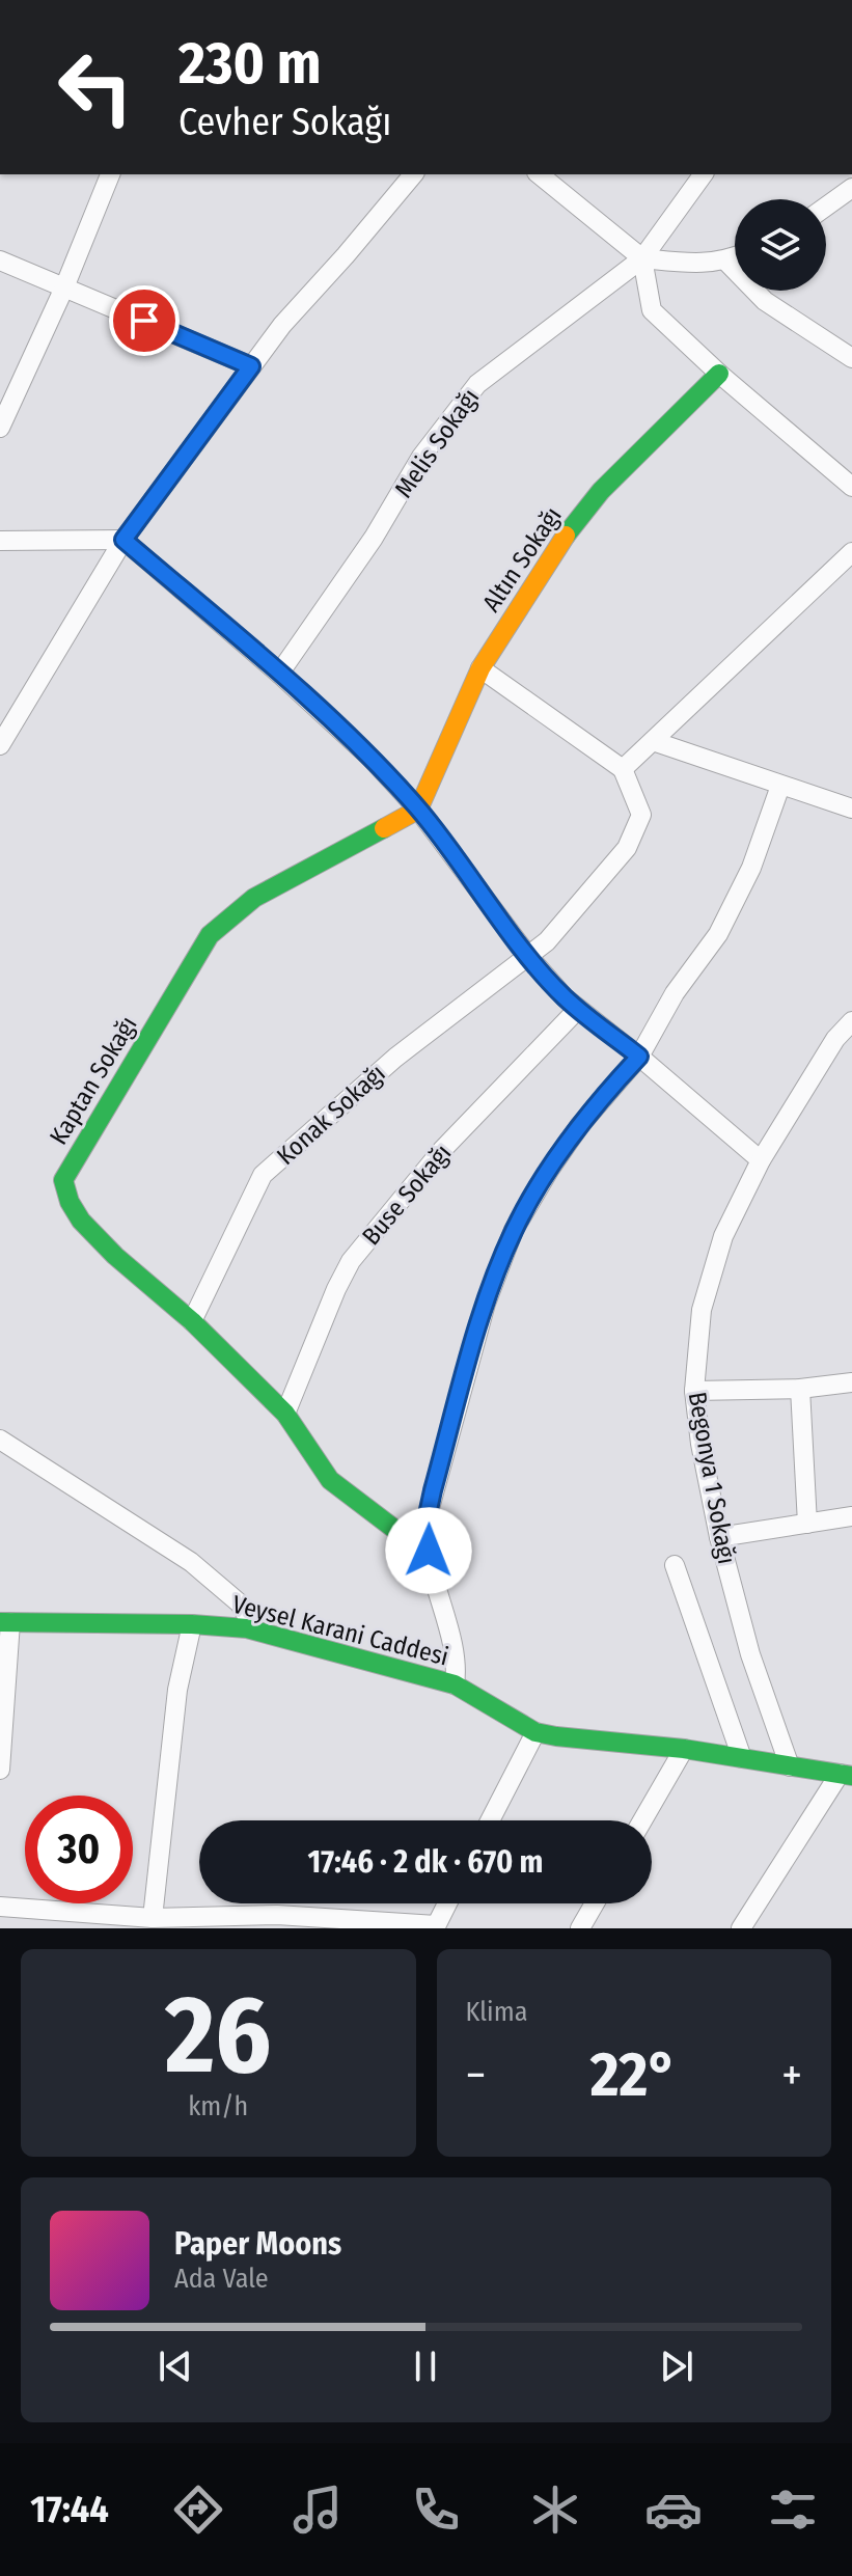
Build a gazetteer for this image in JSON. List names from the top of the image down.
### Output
{
  "streets": {
    "street": [
      "Melis Sokağı",
      "Altın Sokağı",
      "Kaptan Sokağı",
      "Konak Sokağı",
      "Buse Sokağı",
      "Begonya 1 Sokağı",
      "Veysel Karani Caddesi"
    ]
  },
  "crossings": [
    ["Altın Sokağı", "Kaptan Sokağı"],
    ["Kaptan Sokağı", "Konak Sokağı"],
    ["Kaptan Sokağı", "Buse Sokağı"],
    ["Begonya 1 Sokağı", "Veysel Karani Caddesi"]
  ],
  "page": {
    "turn": ["230 m", "Cevher Sokağı"],
    "limit": "30",
    "trip": "17:46 · 2 dk · 670 m",
    "tile": [
      ["26", "km/h"],
      "Klima"
    ],
    "heat": ["−", "22°", "+"],
    "song": ["Paper Moons", "Ada Vale"],
    "tabs": "17:44"
  }
}
